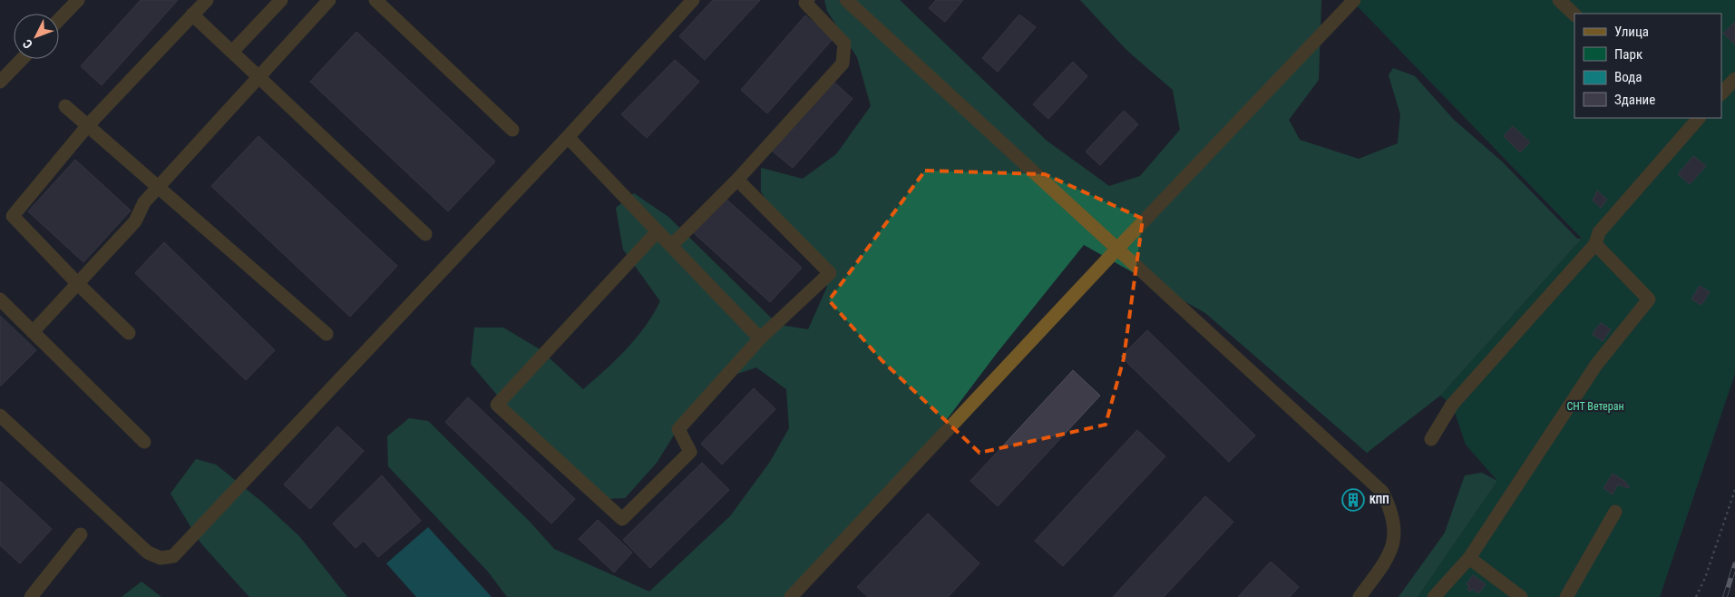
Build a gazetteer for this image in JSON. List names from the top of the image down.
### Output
{
  "parks": ["СНТ Ветеран"],
  "places": {
    "building": ["КПП"]
  },
  "legend": [
    "Улица",
    "Парк",
    "Вода",
    "Здание"
  ],
  "north": "bottom left"
}
